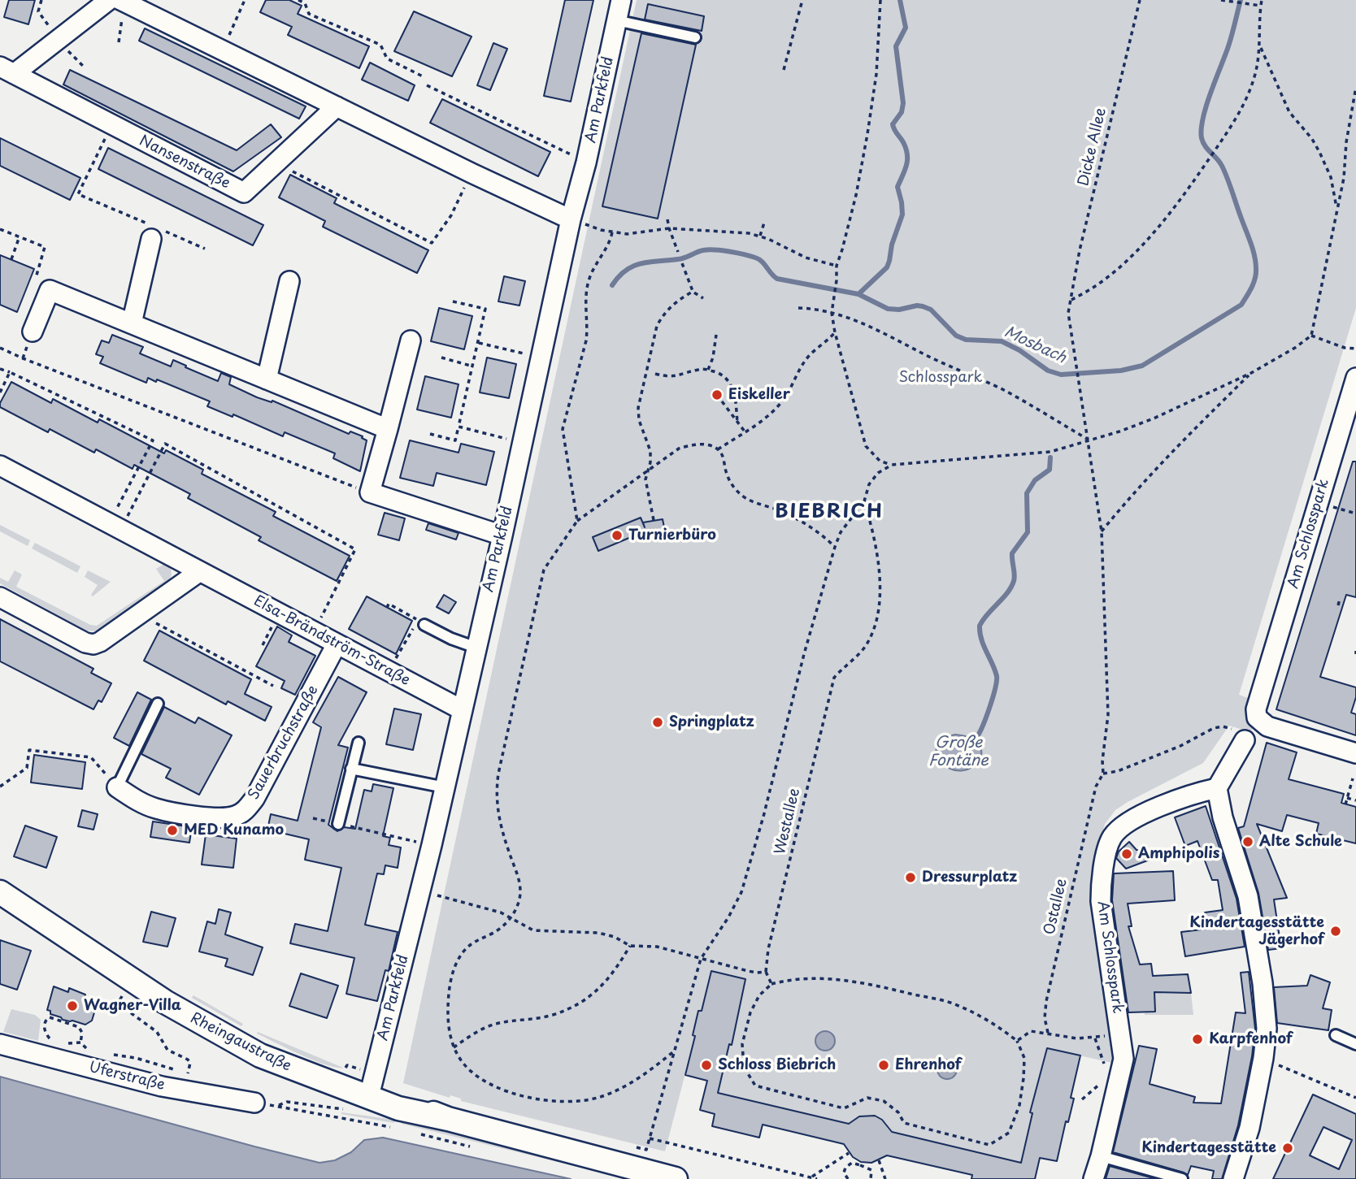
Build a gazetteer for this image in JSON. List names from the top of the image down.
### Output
{
  "streets": {
    "street": [
      "Am Parkfeld",
      "Nansenstraße",
      "Am Schlosspark",
      "Elsa-Brändström-Straße",
      "Sauerbruchstraße",
      "Rheingaustraße",
      "Uferstraße"
    ],
    "path": ["Dicke Allee", "Westallee", "Ostallee"]
  },
  "crossings": [
    ["Am Parkfeld", "Elsa-Brändström-Straße"],
    ["Am Parkfeld", "Rheingaustraße"],
    ["Dicke Allee", "Ostallee"],
    ["Elsa-Brändström-Straße", "Sauerbruchstraße"]
  ],
  "districts": ["BIEBRICH"],
  "water": ["Mosbach", "Große Fontäne"],
  "parks": ["Schlosspark"],
  "places": [
    "Eiskeller",
    "Turnierbüro",
    "Springplatz",
    "MED Kunamo",
    "Alte Schule",
    "Amphipolis",
    "Dressurplatz",
    "Kindertagesstätte Jägerhof",
    "Wagner-Villa",
    "Karpfenhof",
    "Schloss Biebrich",
    "Ehrenhof",
    "Kindertagesstätte"
  ]
}
